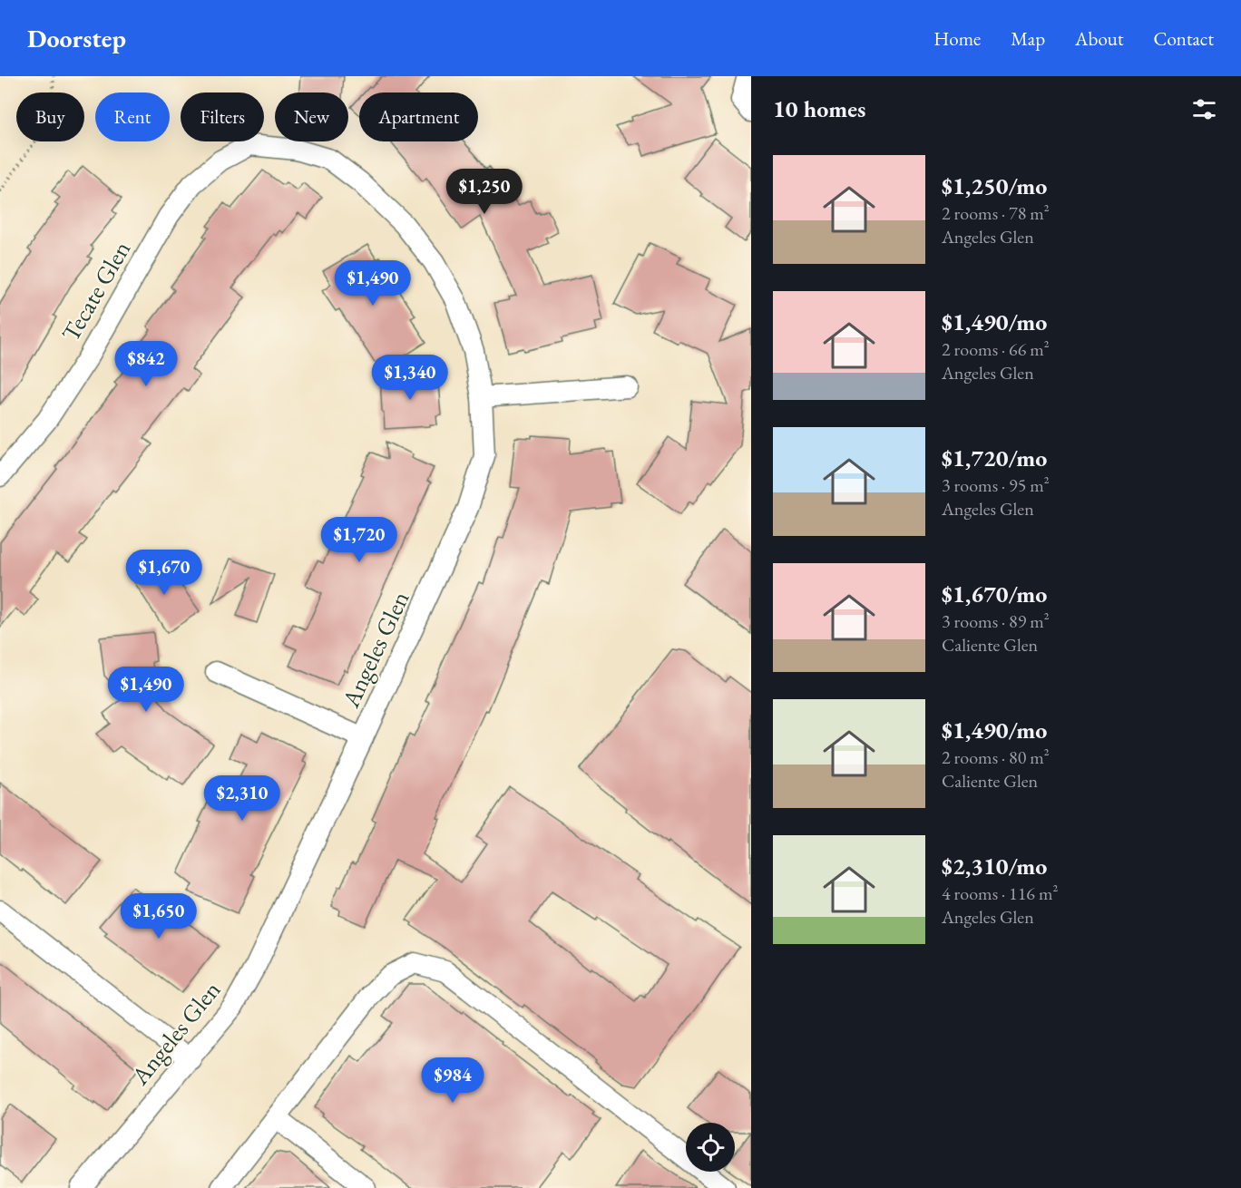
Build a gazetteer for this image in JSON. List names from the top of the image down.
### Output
{
  "streets": {
    "street": ["Tecate Glen", "Angeles Glen"]
  },
  "crossings": [
    ["Tecate Glen", "Angeles Glen"]
  ],
  "page": {
    "header": "Doorstep",
    "nav": [
      "Home",
      "Map",
      "About",
      "Contact"
    ],
    "heading": "10 homes",
    "chip": [
      "Buy",
      "Rent",
      "Filters",
      "New",
      "Apartment"
    ],
    "list": [
      {
        "name": "$1,250/mo",
        "note": "2 rooms · 78 m² · Angeles Glen"
      },
      {
        "name": "$1,490/mo",
        "note": "2 rooms · 66 m² · Angeles Glen"
      },
      {
        "name": "$1,720/mo",
        "note": "3 rooms · 95 m² · Angeles Glen"
      },
      {
        "name": "$1,670/mo",
        "note": "3 rooms · 89 m² · Caliente Glen"
      },
      {
        "name": "$1,490/mo",
        "note": "2 rooms · 80 m² · Caliente Glen"
      },
      {
        "name": "$2,310/mo",
        "note": "4 rooms · 116 m² · Angeles Glen"
      }
    ],
    "price": [
      "$1,250",
      "$1,490",
      "$842",
      "$1,340",
      "$1,720",
      "$1,670",
      "$1,490",
      "$2,310",
      "$1,650",
      "$984"
    ]
  }
}
